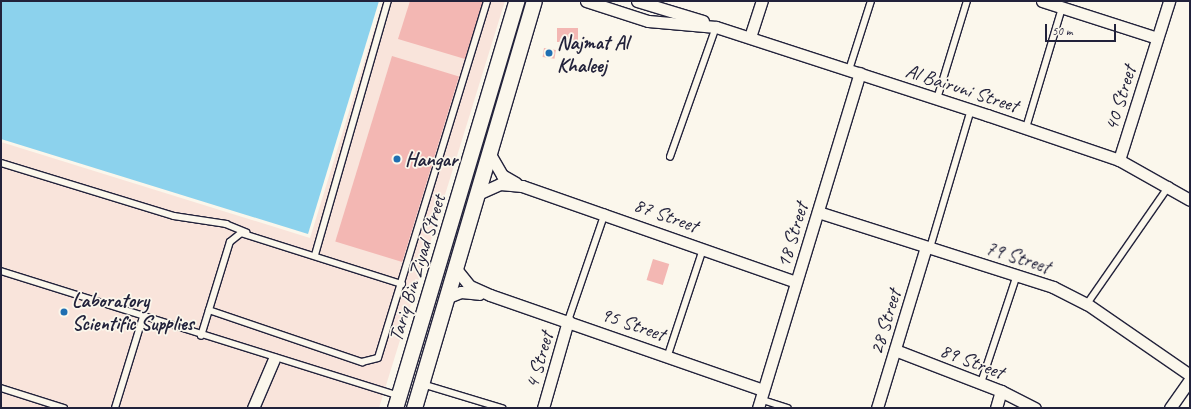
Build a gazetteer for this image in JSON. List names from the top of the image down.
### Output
{
  "streets": {
    "main road": ["Tariq Bin Ziyad Street"],
    "street": [
      "Al Bairuni Street",
      "40 Street",
      "87 Street",
      "18 Street",
      "79 Street",
      "28 Street",
      "95 Street",
      "4 Street",
      "89 Street"
    ]
  },
  "crossings": [
    ["Al Bairuni Street", "40 Street"],
    ["Al Bairuni Street", "18 Street"],
    ["87 Street", "18 Street"],
    ["87 Street", "Tariq Bin Ziyad Street"],
    ["18 Street", "79 Street"],
    ["18 Street", "95 Street"],
    ["79 Street", "28 Street"],
    ["Tariq Bin Ziyad Street", "95 Street"],
    ["28 Street", "89 Street"],
    ["95 Street", "4 Street"]
  ],
  "places": ["Najmat Al Khaleej", "Hangar", "Laboratory Scientific Supplies"],
  "scale_bar": "50 m"
}
